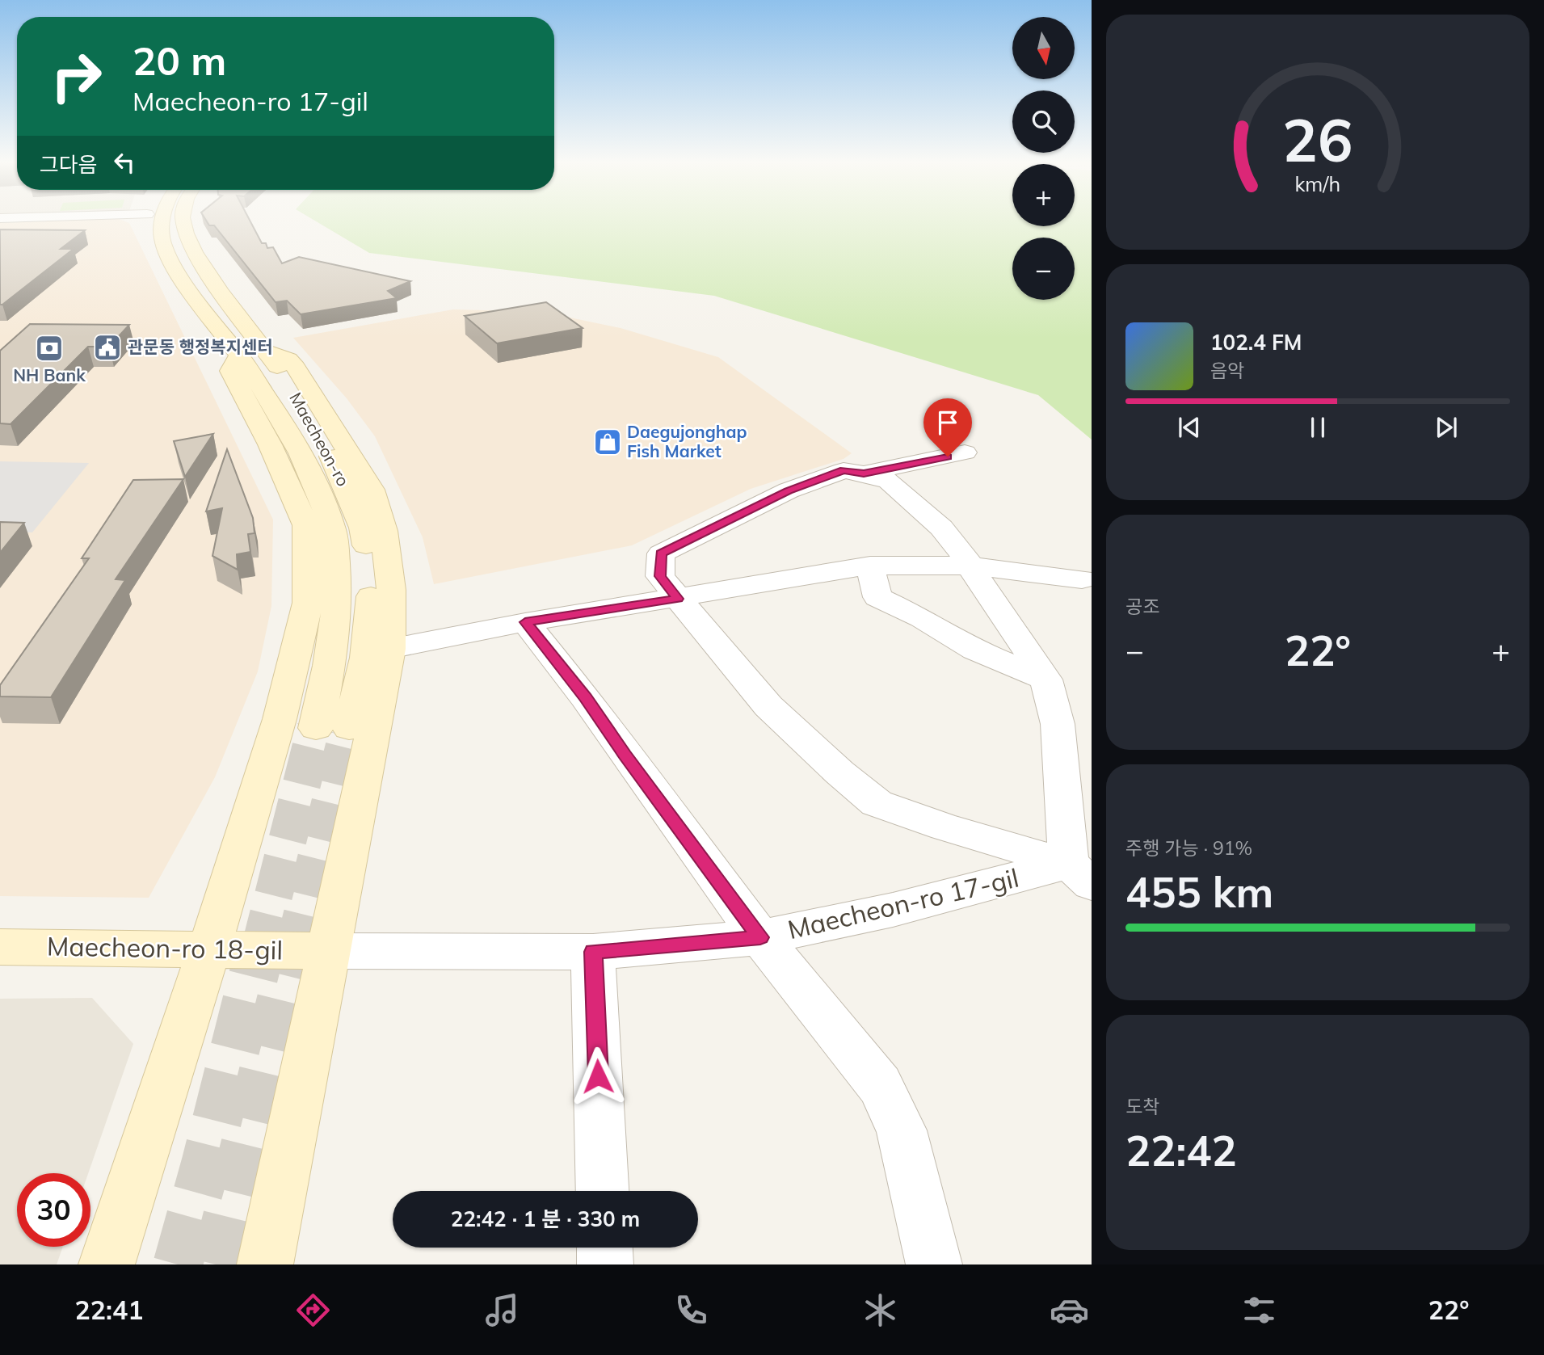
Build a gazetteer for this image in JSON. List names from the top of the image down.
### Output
{
  "streets": {
    "main road": ["Maecheon-ro", "Maecheon-ro 18-gil"],
    "street": ["Maecheon-ro 17-gil"]
  },
  "crossings": [
    ["Maecheon-ro 17-gil", "Maecheon-ro 18-gil"]
  ],
  "places": {
    "public building": ["관문동 행정복지센터"],
    "bank": ["NH Bank"],
    "shop": ["Daegujonghap Fish Market"]
  },
  "north": "bottom",
  "page": {
    "map_buttons": ["+", "−"],
    "turn": ["20 m", "Maecheon-ro 17-gil"],
    "then": "그다음",
    "song": ["102.4 FM", "음악"],
    "tile": [
      "공조",
      ["주행 가능 · 91%", "455 km"],
      ["도착", "22:42"]
    ],
    "heat": ["−", "22°", "+"],
    "limit": "30",
    "trip": "22:42 · 1 분 · 330 m",
    "tabs": ["22:41", "22°"],
    "gauge": ["26", "km/h"]
  }
}
